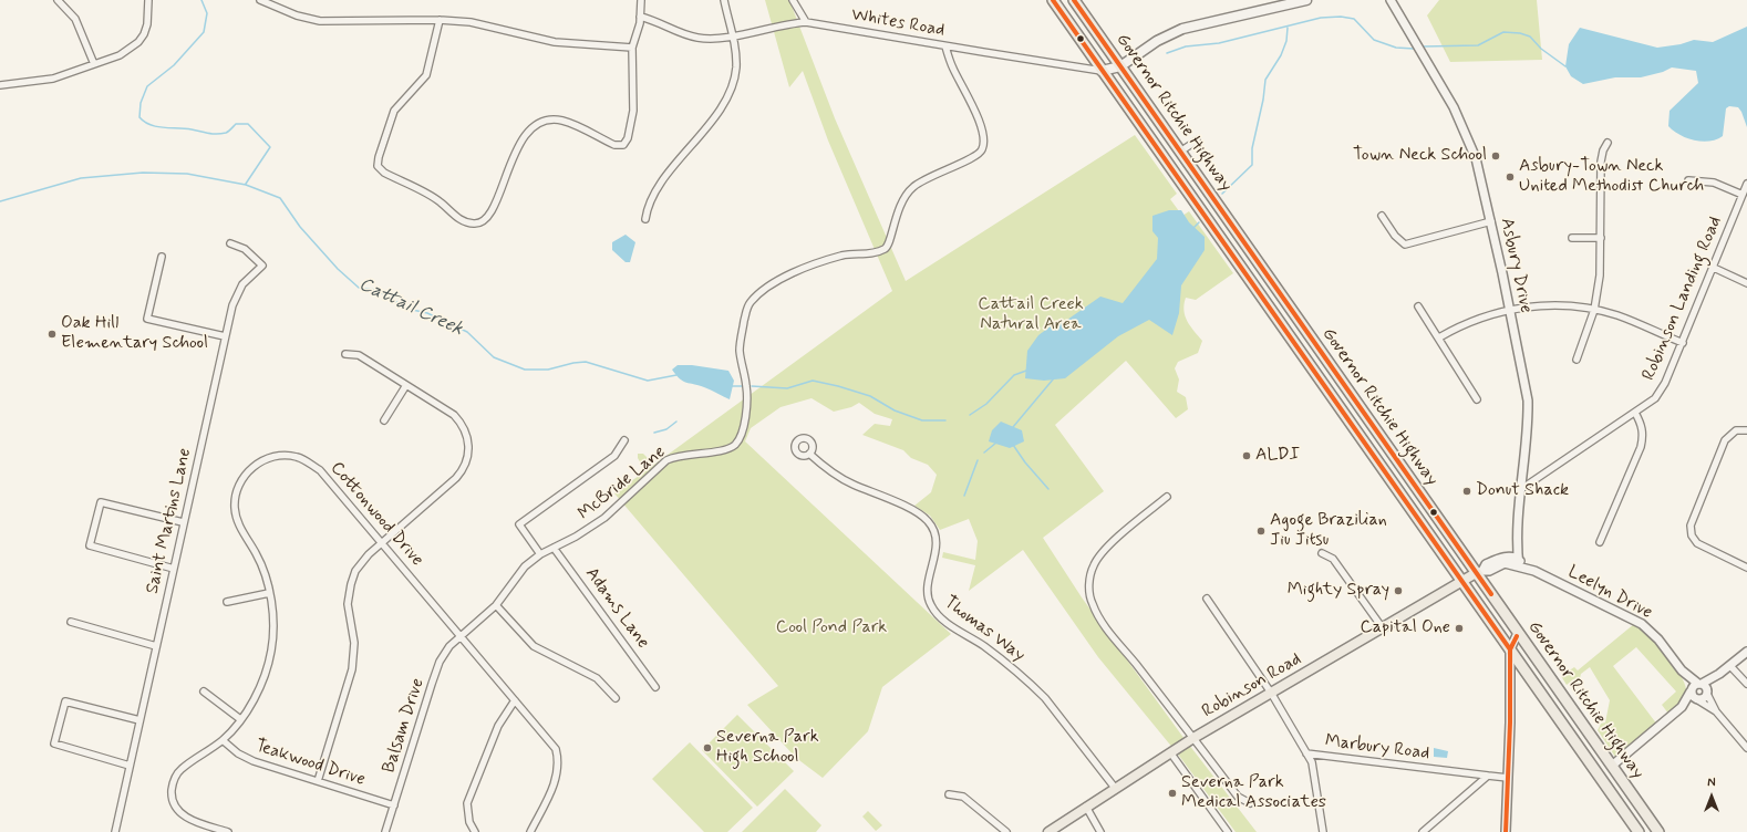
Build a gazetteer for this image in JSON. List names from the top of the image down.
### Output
{
  "streets": {
    "highway": ["Governor Ritchie Highway"],
    "main road": ["Robinson Road"],
    "street": [
      "Whites Road",
      "Asbury Drive",
      "Robinson Landing Road",
      "McBride Lane",
      "Cottonwood Drive",
      "Saint Martins Lane",
      "Leelyn Drive",
      "Adams Lane",
      "Thomas Way",
      "Balsam Drive",
      "Marbury Road",
      "Teakwood Drive"
    ]
  },
  "crossings": [
    ["Whites Road", "Governor Ritchie Highway"],
    ["Whites Road", "McBride Lane"],
    ["Governor Ritchie Highway", "Robinson Road"],
    ["Asbury Drive", "Robinson Landing Road"],
    ["Asbury Drive", "Leelyn Drive"],
    ["McBride Lane", "Cottonwood Drive"],
    ["McBride Lane", "Adams Lane"],
    ["McBride Lane", "Balsam Drive"],
    ["Cottonwood Drive", "Balsam Drive"],
    ["Cottonwood Drive", "Teakwood Drive"],
    ["Thomas Way", "Robinson Road"],
    ["Robinson Road", "Marbury Road"],
    ["Balsam Drive", "Teakwood Drive"]
  ],
  "water": ["Cattail Creek"],
  "parks": ["Cattail Creek Natural Area", "Cool Pond Park"],
  "places": [
    "Town Neck School",
    "Asbury-Town Neck United Methodist Church",
    "Oak Hill Elementary School",
    "ALDI",
    "Donut Shack",
    "Agoge Brazilian Jiu Jitsu",
    "Mighty Spray",
    "Capital One",
    "Severna Park High School",
    "Severna Park Medical Associates"
  ],
  "north": "top"
}
